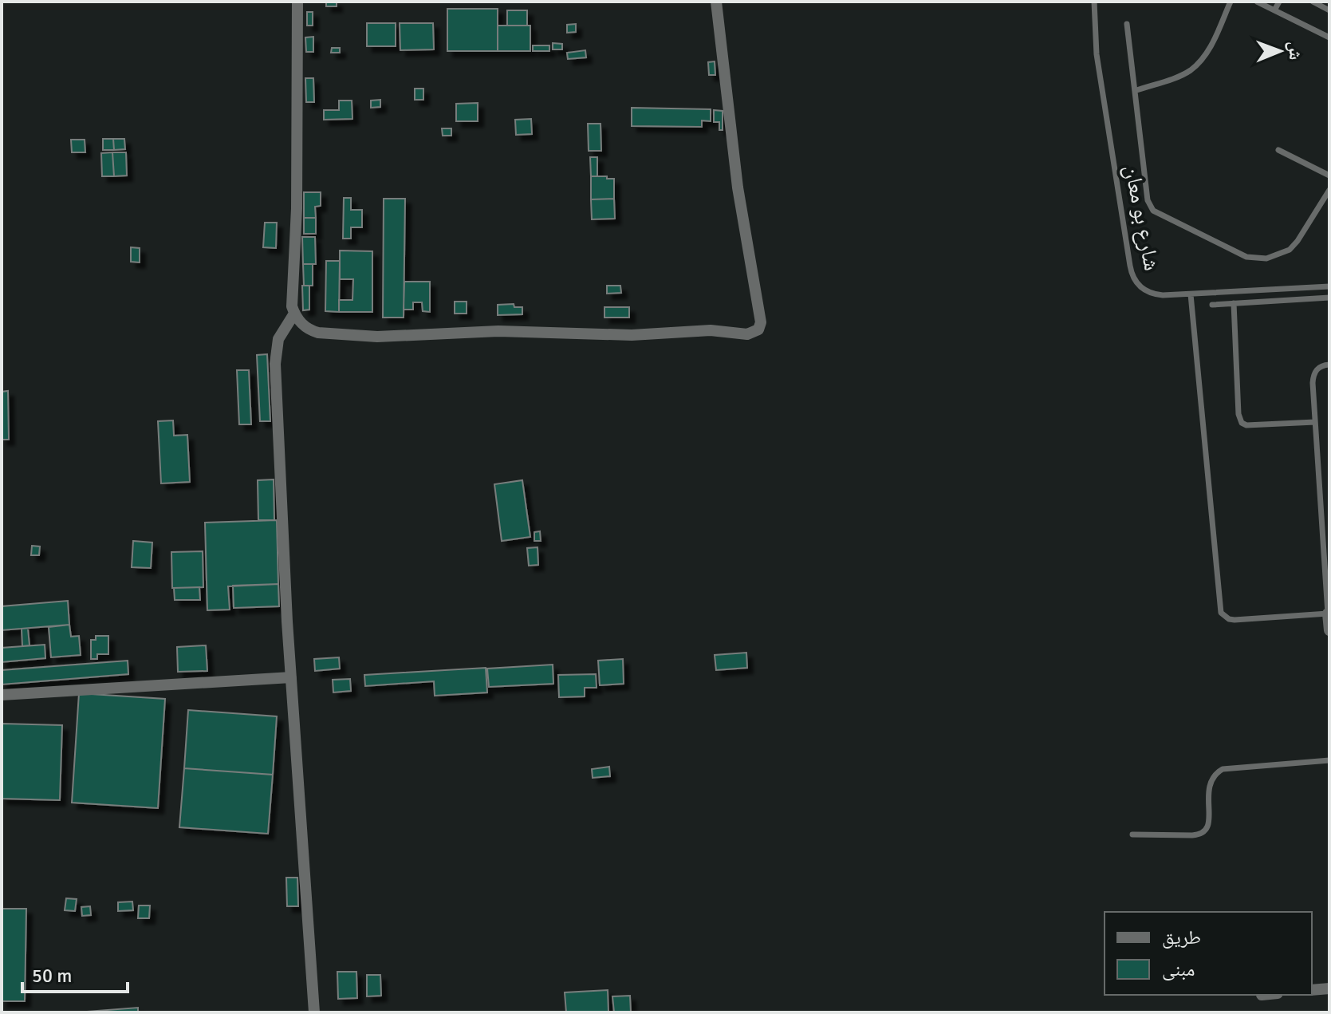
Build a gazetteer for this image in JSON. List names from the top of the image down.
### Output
{
  "streets": {
    "lane": ["شارع بو معان"]
  },
  "legend": ["طريق", "مبنى"],
  "scale_bar": "50 m",
  "north": "right"
}
